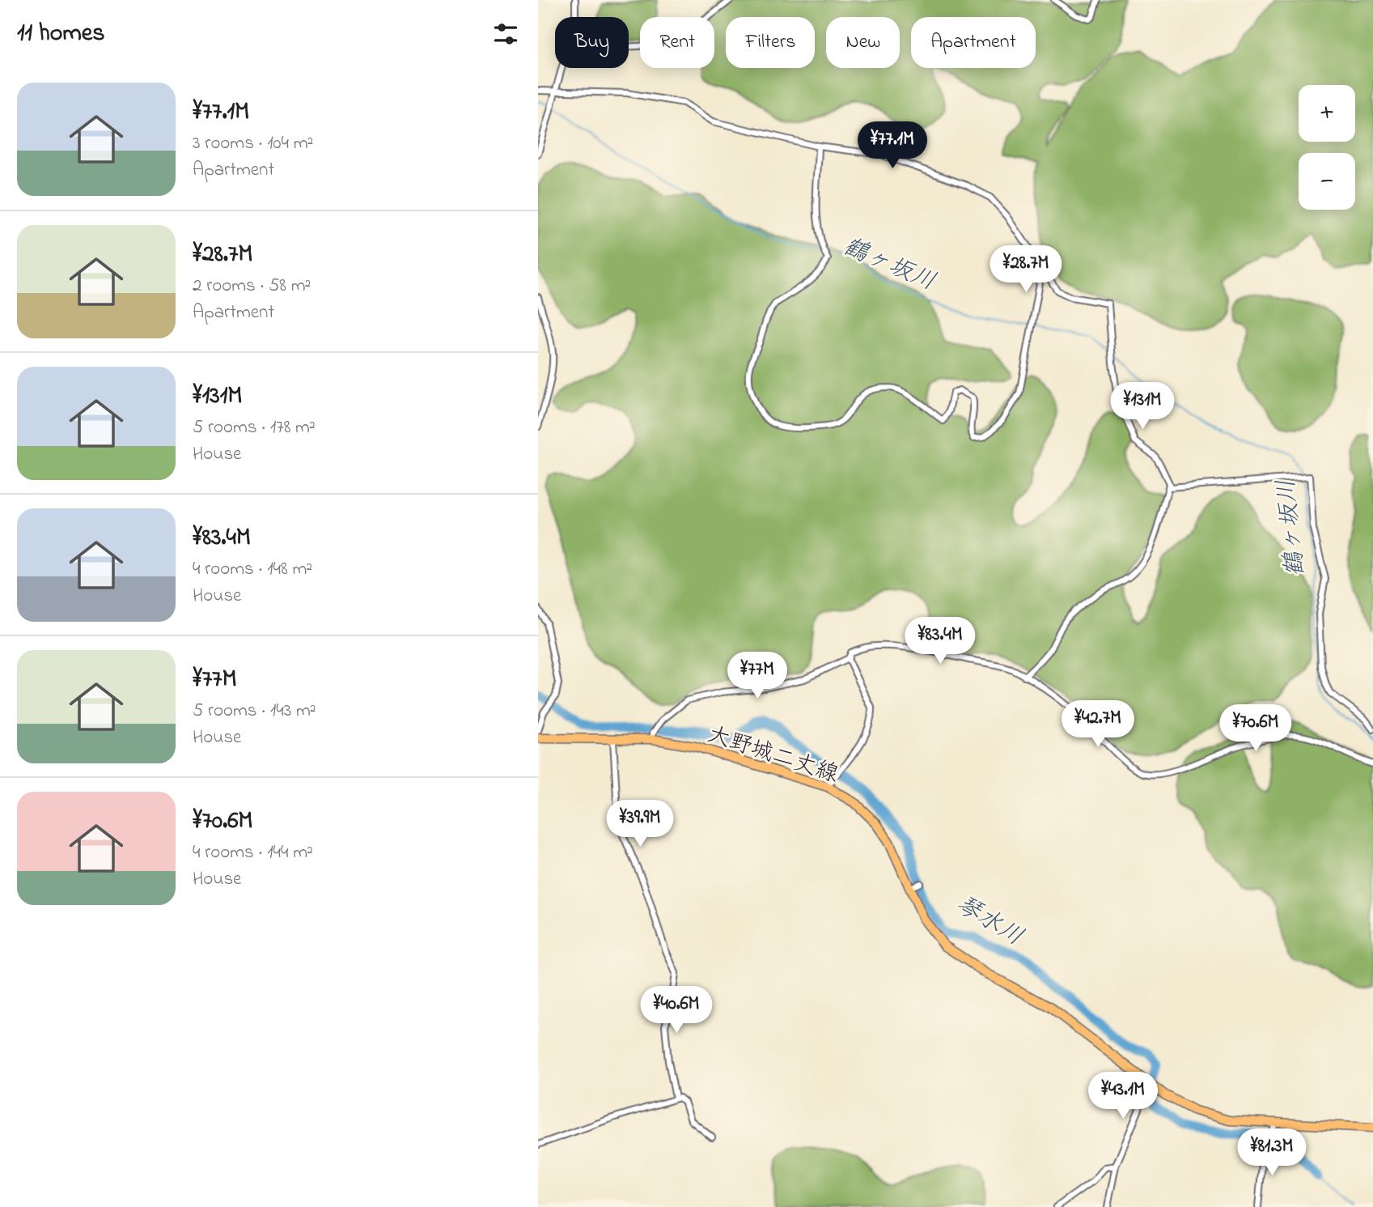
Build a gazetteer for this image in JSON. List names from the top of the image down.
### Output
{
  "streets": {
    "main road": ["大野城二丈線"]
  },
  "water": ["鶴ヶ坂川", "琴水川"],
  "page": {
    "heading": "11 homes",
    "chip": [
      "Buy",
      "Rent",
      "Filters",
      "New",
      "Apartment"
    ],
    "list": [
      {
        "name": "¥77.1M",
        "note": "3 rooms · 104 m² · Apartment"
      },
      {
        "name": "¥28.7M",
        "note": "2 rooms · 58 m² · Apartment"
      },
      {
        "name": "¥131M",
        "note": "5 rooms · 178 m² · House"
      },
      {
        "name": "¥83.4M",
        "note": "4 rooms · 148 m² · House"
      },
      {
        "name": "¥77M",
        "note": "5 rooms · 143 m² · House"
      },
      {
        "name": "¥70.6M",
        "note": "4 rooms · 144 m² · House"
      }
    ],
    "map_buttons": ["+", "−"],
    "price": [
      "¥77.1M",
      "¥28.7M",
      "¥131M",
      "¥83.4M",
      "¥77M",
      "¥42.7M",
      "¥70.6M",
      "¥39.9M",
      "¥40.6M",
      "¥43.1M",
      "¥81.3M"
    ]
  }
}
